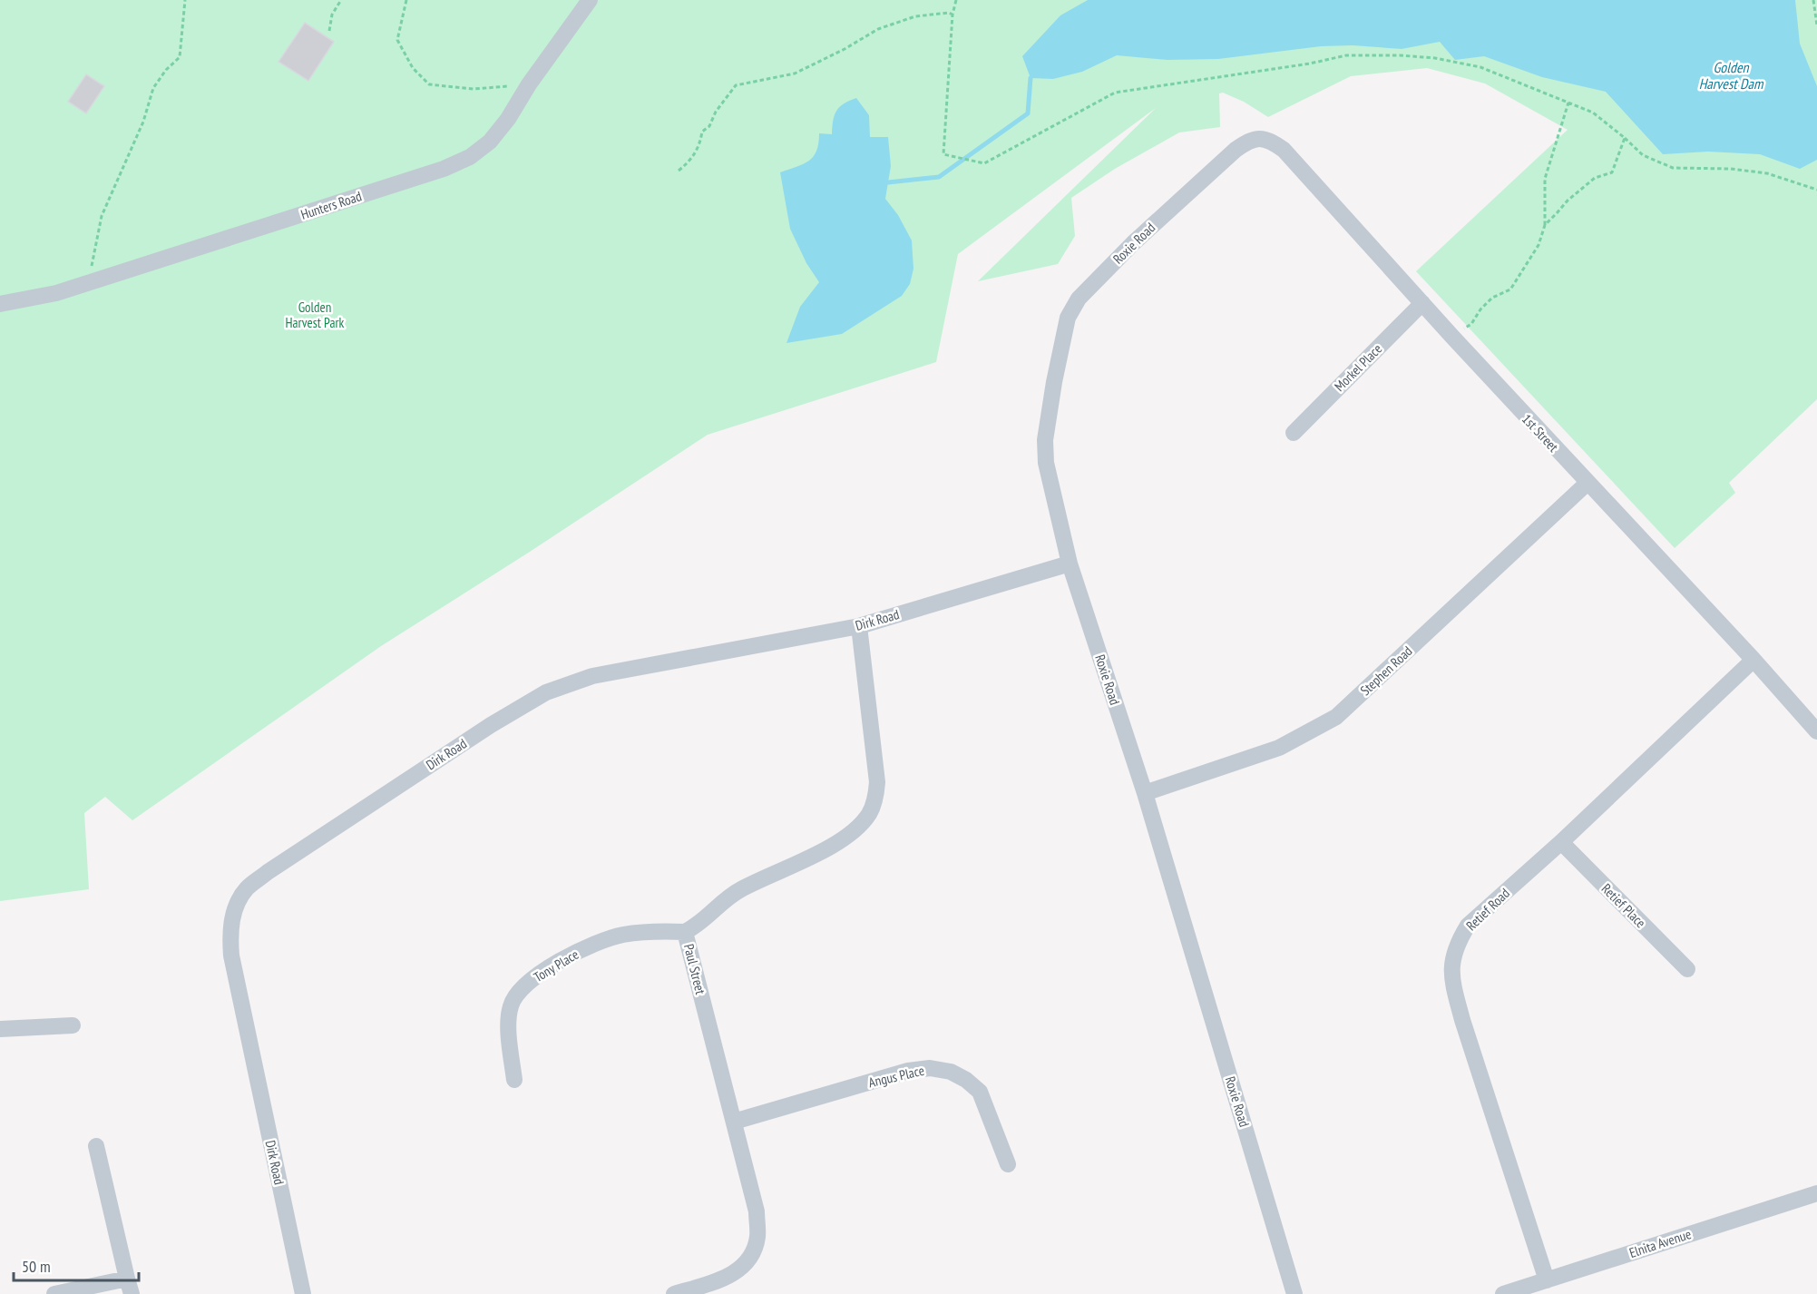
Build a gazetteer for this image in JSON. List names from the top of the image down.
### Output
{
  "streets": {
    "street": [
      "Hunters Road",
      "Roxie Road",
      "Morkel Place",
      "1st Street",
      "Dirk Road",
      "Stephen Road",
      "Retief Place",
      "Retief Road",
      "Tony Place",
      "Paul Street",
      "Angus Place",
      "Elnita Avenue"
    ]
  },
  "crossings": [
    ["Roxie Road", "1st Street"],
    ["Roxie Road", "Dirk Road"],
    ["Roxie Road", "Stephen Road"],
    ["Morkel Place", "1st Street"],
    ["1st Street", "Stephen Road"],
    ["1st Street", "Retief Road"],
    ["Dirk Road", "Paul Street"],
    ["Retief Place", "Retief Road"],
    ["Retief Road", "Elnita Avenue"],
    ["Tony Place", "Paul Street"],
    ["Paul Street", "Angus Place"]
  ],
  "water": ["Golden Harvest Dam"],
  "parks": ["Golden Harvest Park"],
  "scale_bar": "50 m"
}
